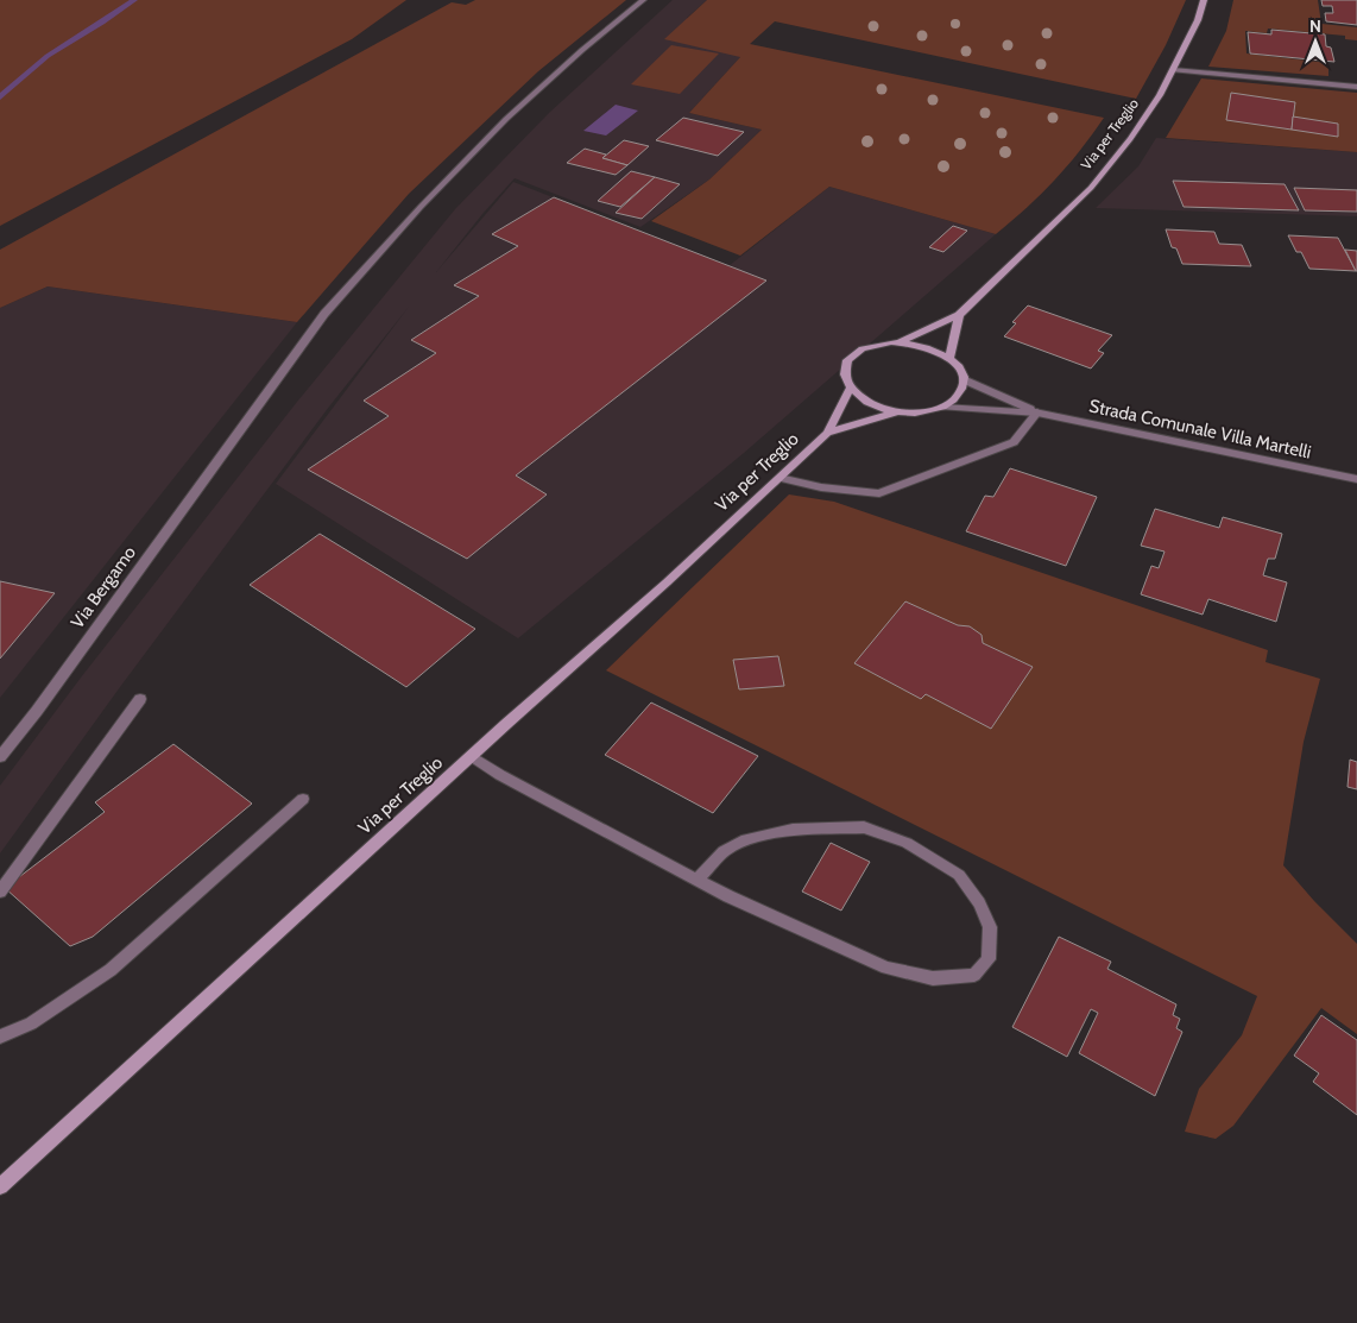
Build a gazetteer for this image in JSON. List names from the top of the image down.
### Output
{
  "streets": {
    "main road": ["Via per Treglio"],
    "street": ["Strada Comunale Villa Martelli", "Via Bergamo"]
  },
  "crossings": [
    ["Via per Treglio", "Strada Comunale Villa Martelli"]
  ],
  "north": "top"
}
